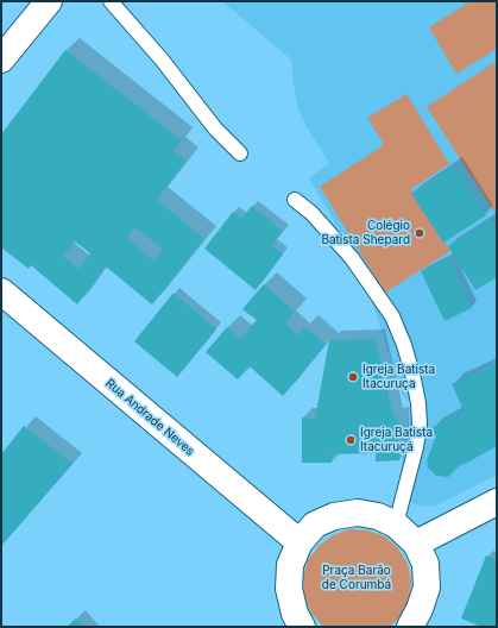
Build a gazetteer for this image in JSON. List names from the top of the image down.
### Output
{
  "streets": {
    "street": ["Rua Andrade Neves"]
  },
  "parks": ["Praça Barão de Corumbá"],
  "places": ["Colégio Batista Shepard", "Igreja Batista Itacuruça", "Igreja Batista Itacuruçá"]
}
